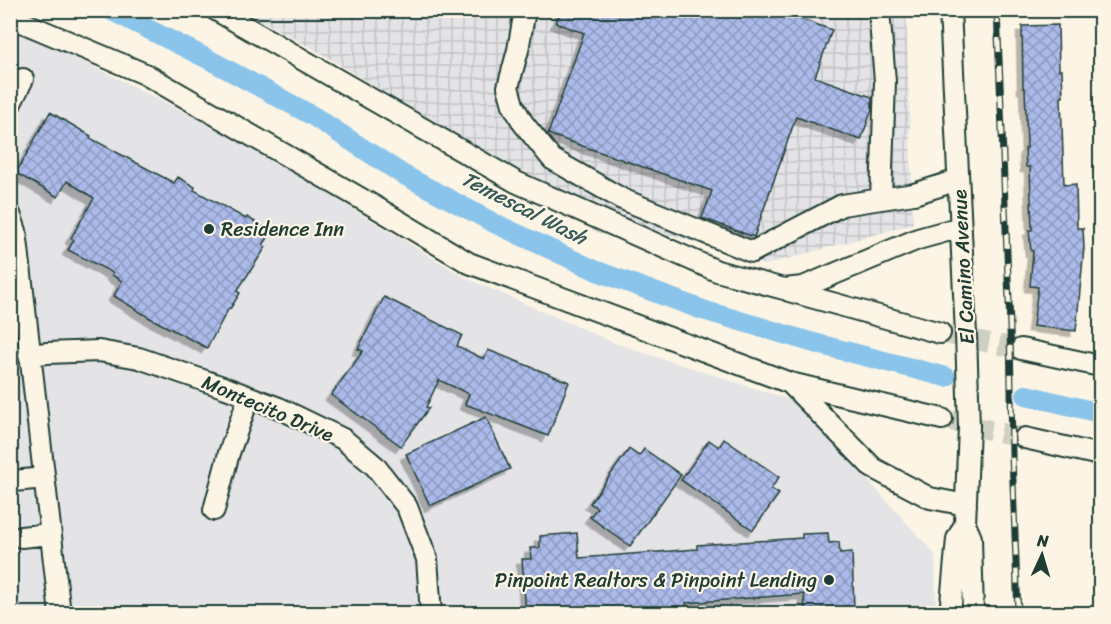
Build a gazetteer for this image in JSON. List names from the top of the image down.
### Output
{
  "streets": {
    "street": ["El Camino Avenue", "Montecito Drive"]
  },
  "water": ["Temescal Wash"],
  "places": ["Residence Inn", "Pinpoint Realtors & Pinpoint Lending"],
  "north": "top"
}
